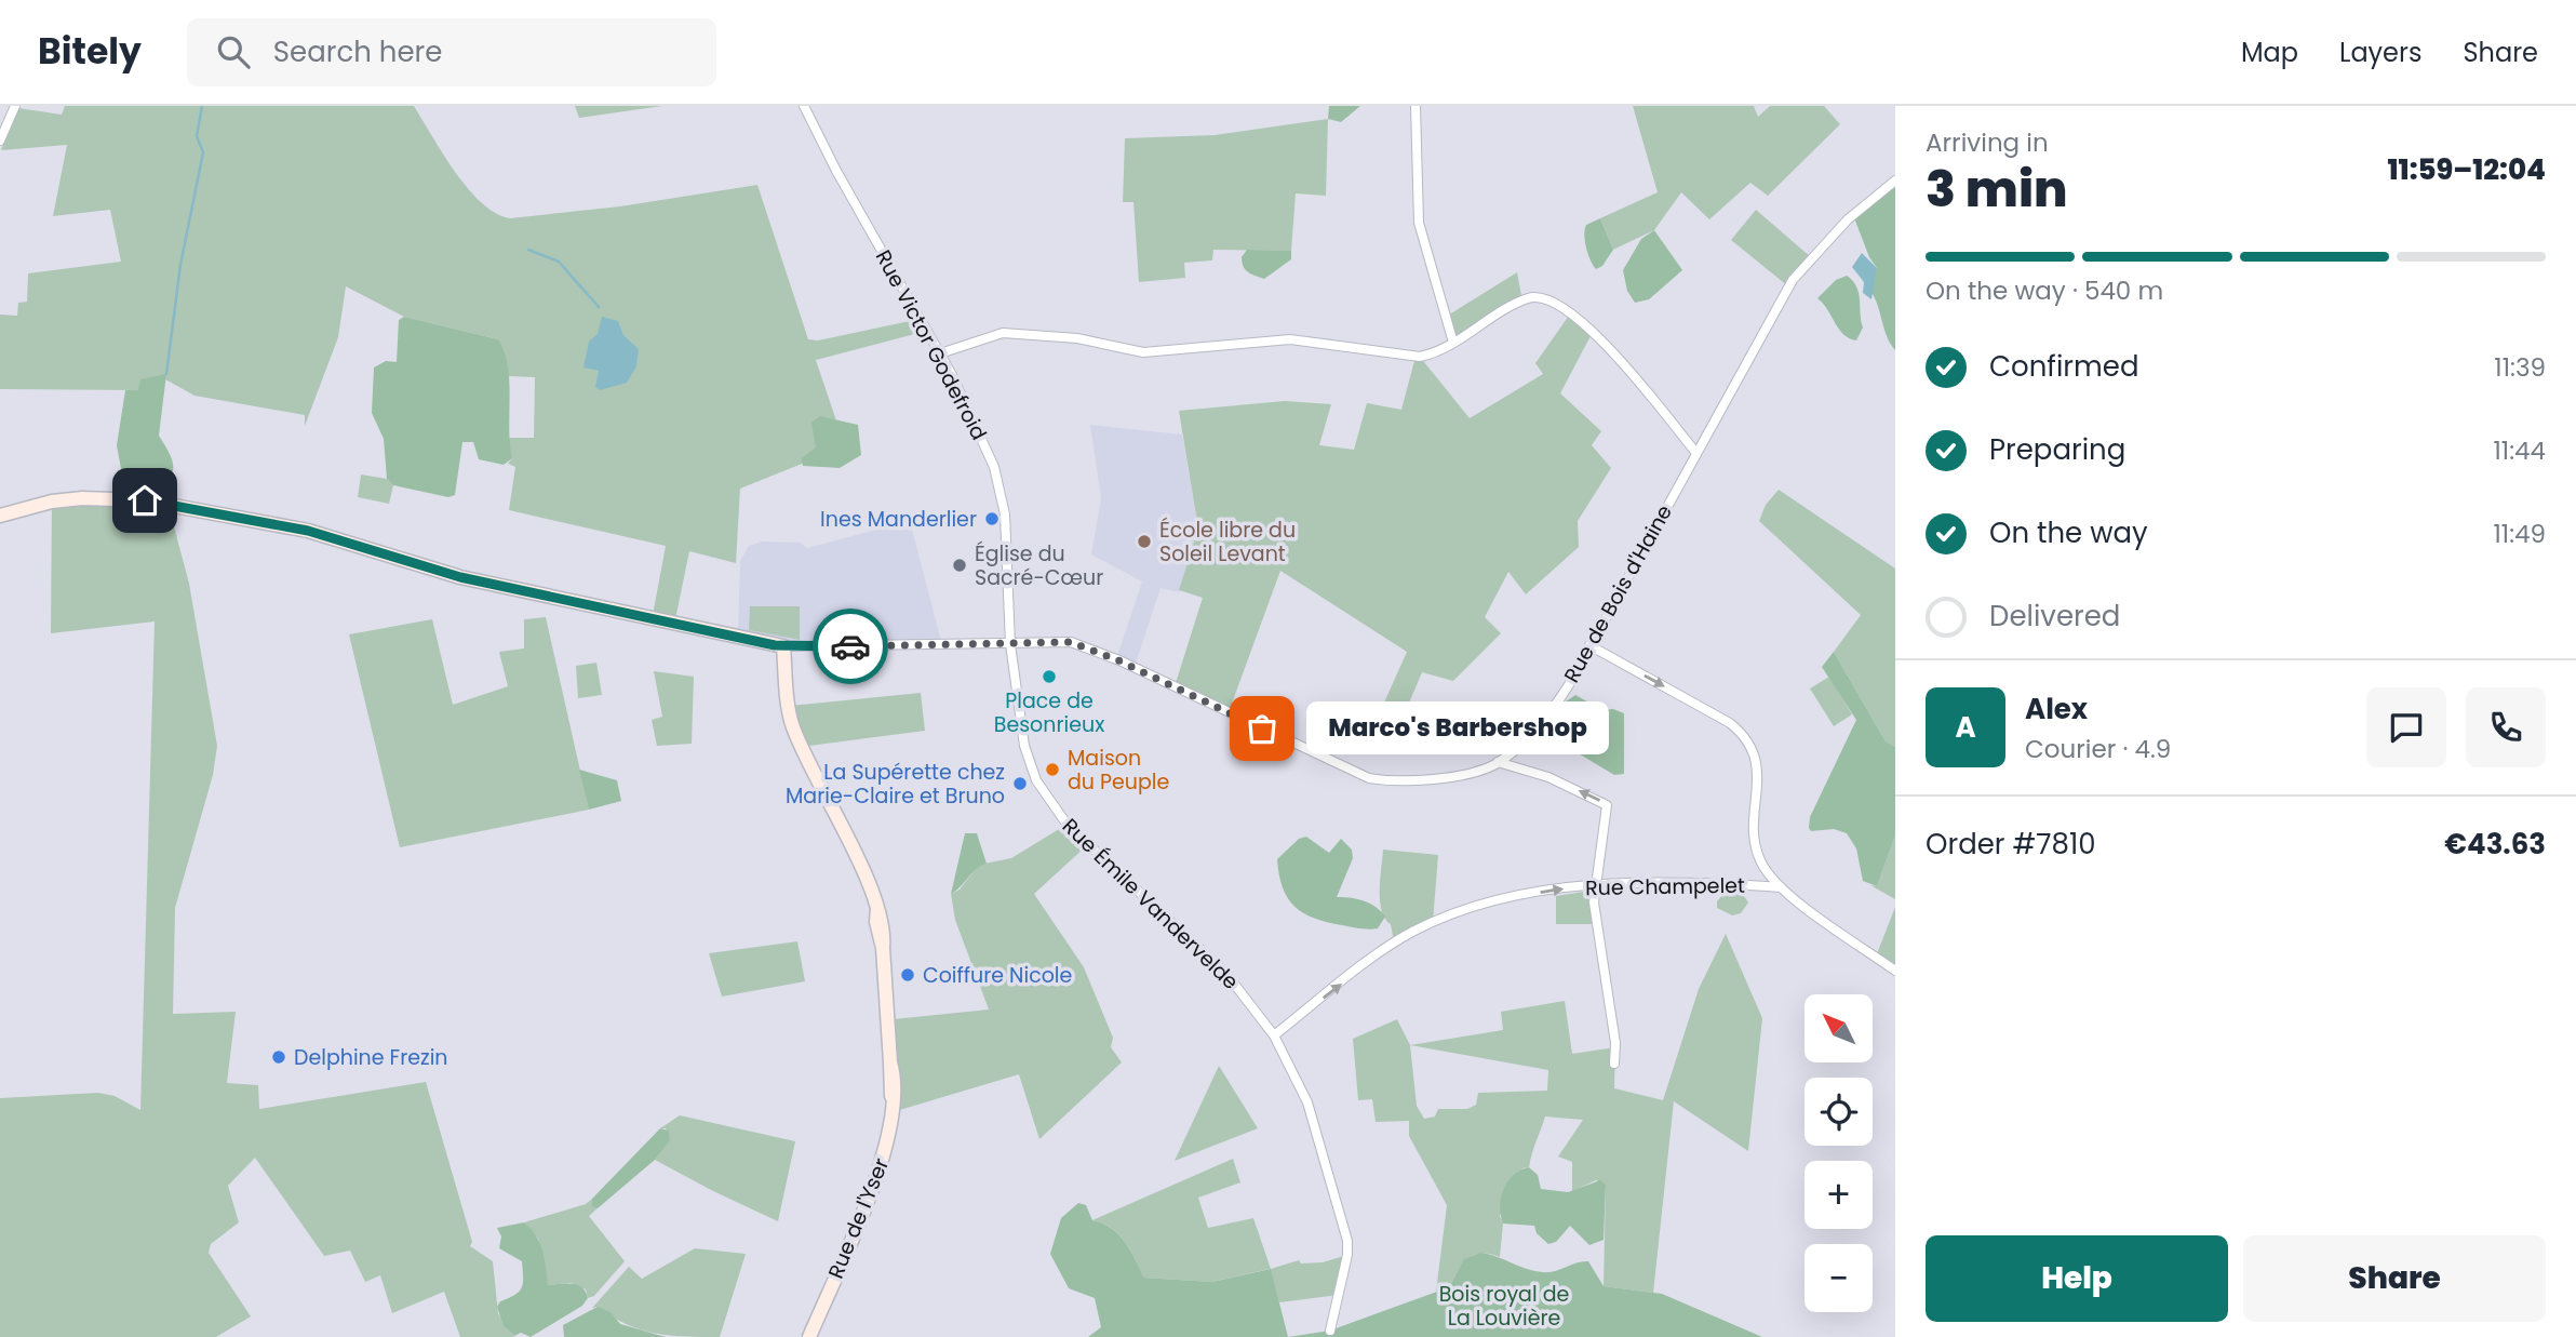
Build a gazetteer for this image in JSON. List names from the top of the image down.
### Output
{
  "streets": {
    "street": [
      "Rue Victor Godefroid",
      "Rue de Bois d'Haine",
      "Rue Champelet",
      "Rue Émile Vandervelde",
      "Rue de l'Yser"
    ]
  },
  "crossings": [
    ["Rue Victor Godefroid", "Rue de Bois d'Haine"],
    ["Rue Victor Godefroid", "Rue Émile Vandervelde"],
    ["Rue de Bois d'Haine", "Rue Émile Vandervelde"],
    ["Rue de Bois d'Haine", "Rue de l'Yser"],
    ["Rue Champelet", "Rue Émile Vandervelde"]
  ],
  "one_way": ["Rue Champelet"],
  "parks": ["Bois royal de La Louvière"],
  "places": [
    "Ines Manderlier",
    "École libre du Soleil Levant",
    "Église du Sacré-Cœur",
    "Place de Besonrieux",
    "Marco's Barbershop",
    "Maison du Peuple",
    "La Supérette chez Marie-Claire et Bruno",
    "Coiffure Nicole",
    "Delphine Frezin"
  ],
  "north": "top left",
  "page": {
    "header": "Bitely",
    "search": "Search here",
    "nav": ["Map", "Layers", "Share"],
    "heading": ["3 min", "Arriving in", "11:59–12:04"],
    "panel": [
      "Alex",
      "Courier · 4.9",
      "Order #7810",
      "€43.63"
    ],
    "bar": "On the way · 540 m",
    "list": [
      ["Confirmed", "11:39"],
      ["Preparing", "11:44"],
      ["On the way", "11:49"],
      "Delivered"
    ],
    "round": "A",
    "bubble": "Marco's Barbershop",
    "map_buttons": ["+", "−"],
    "buttons": ["Help", "Share"]
  }
}
